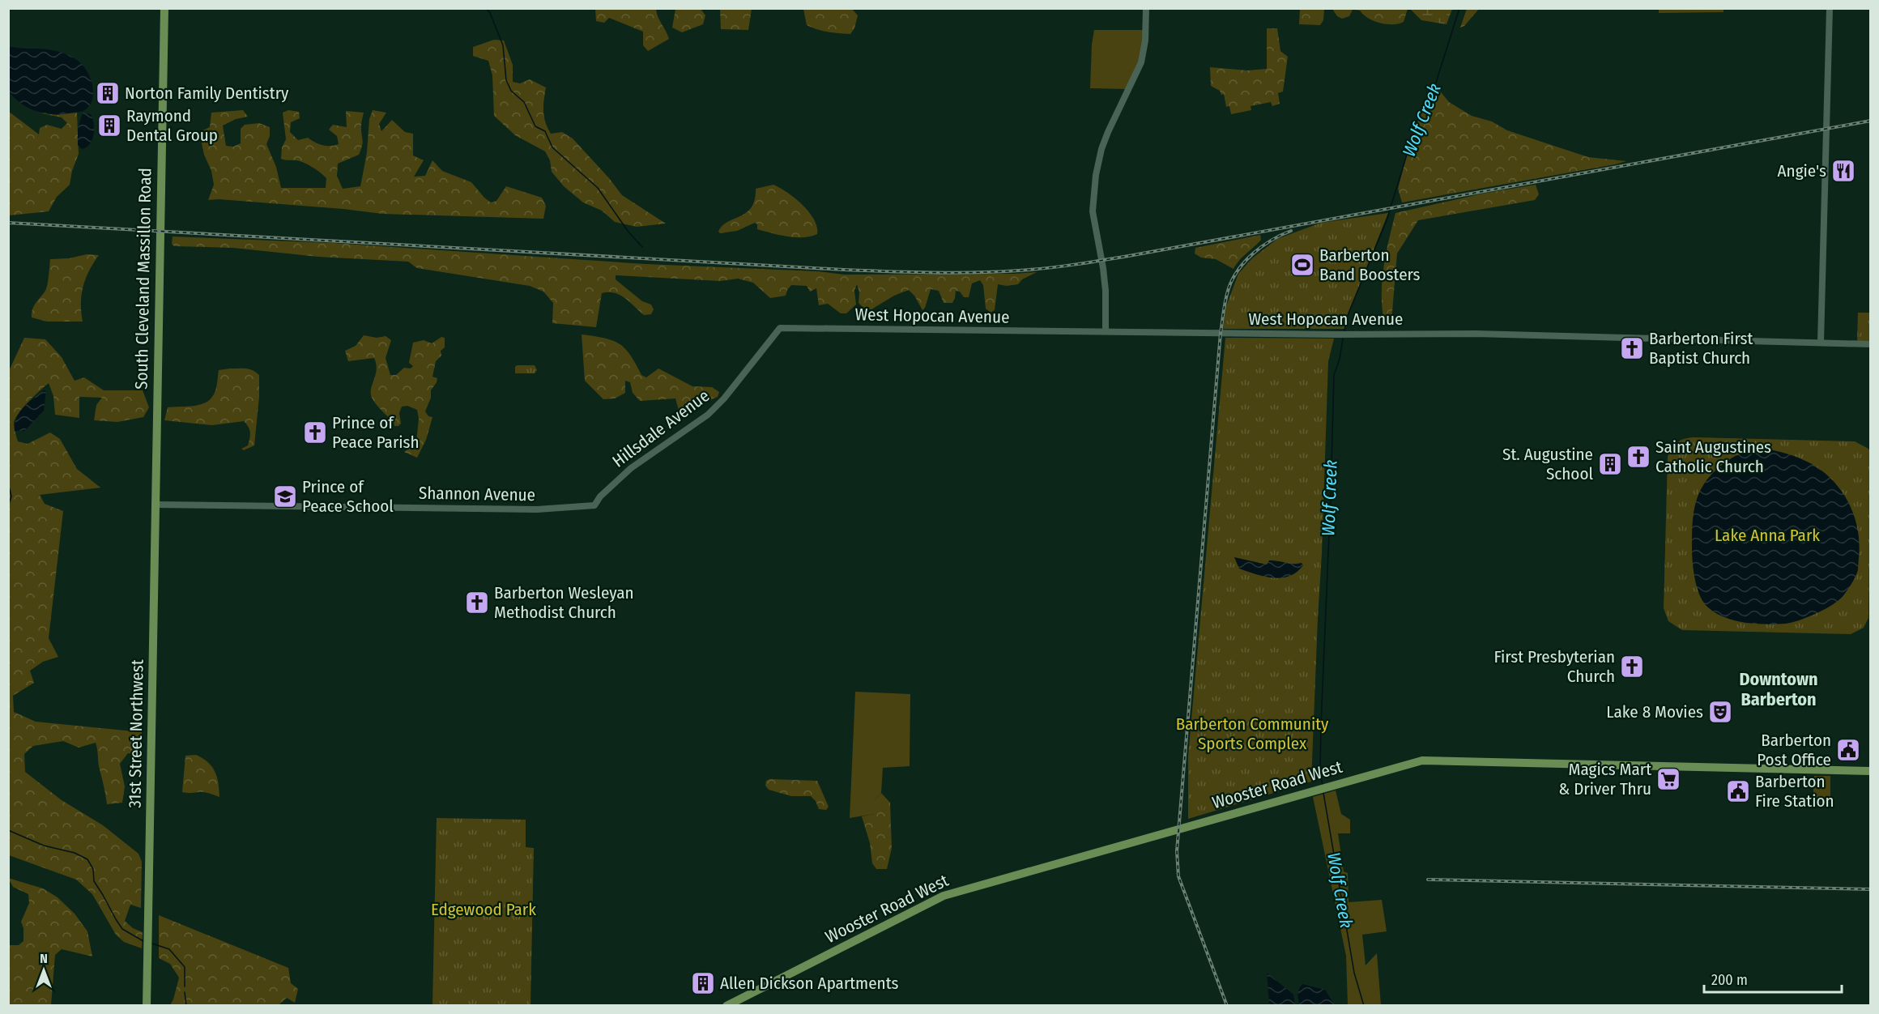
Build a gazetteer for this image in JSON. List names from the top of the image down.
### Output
{
  "streets": {
    "main road": ["South Cleveland Massillon Road", "31st Street Northwest", "Wooster Road West"],
    "street": ["West Hopocan Avenue", "Hillsdale Avenue", "Shannon Avenue"]
  },
  "crossings": [
    ["South Cleveland Massillon Road", "31st Street Northwest"],
    ["West Hopocan Avenue", "Hillsdale Avenue"],
    ["Hillsdale Avenue", "Shannon Avenue"],
    ["Shannon Avenue", "31st Street Northwest"]
  ],
  "districts": ["Downtown Barberton"],
  "water": ["Wolf Creek"],
  "parks": ["Lake Anna Park", "Barberton Community Sports Complex", "Edgewood Park"],
  "places": {
    "building": [
      "Norton Family Dentistry",
      "Raymond Dental Group",
      "St. Augustine School",
      "Allen Dickson Apartments"
    ],
    "restaurant": ["Angie's"],
    "sports": ["Barberton Band Boosters"],
    "church": [
      "Barberton First Baptist Church",
      "Prince of Peace Parish",
      "Saint Augustines Catholic Church",
      "Barberton Wesleyan Methodist Church",
      "First Presbyterian Church"
    ],
    "school or university": ["Prince of Peace School"],
    "theatre": ["Lake 8 Movies"],
    "public building": ["Barberton Post Office", "Barberton Fire Station"],
    "supermarket": ["Magics Mart & Driver Thru"]
  },
  "scale_bar": "200 m",
  "north": "top"
}
